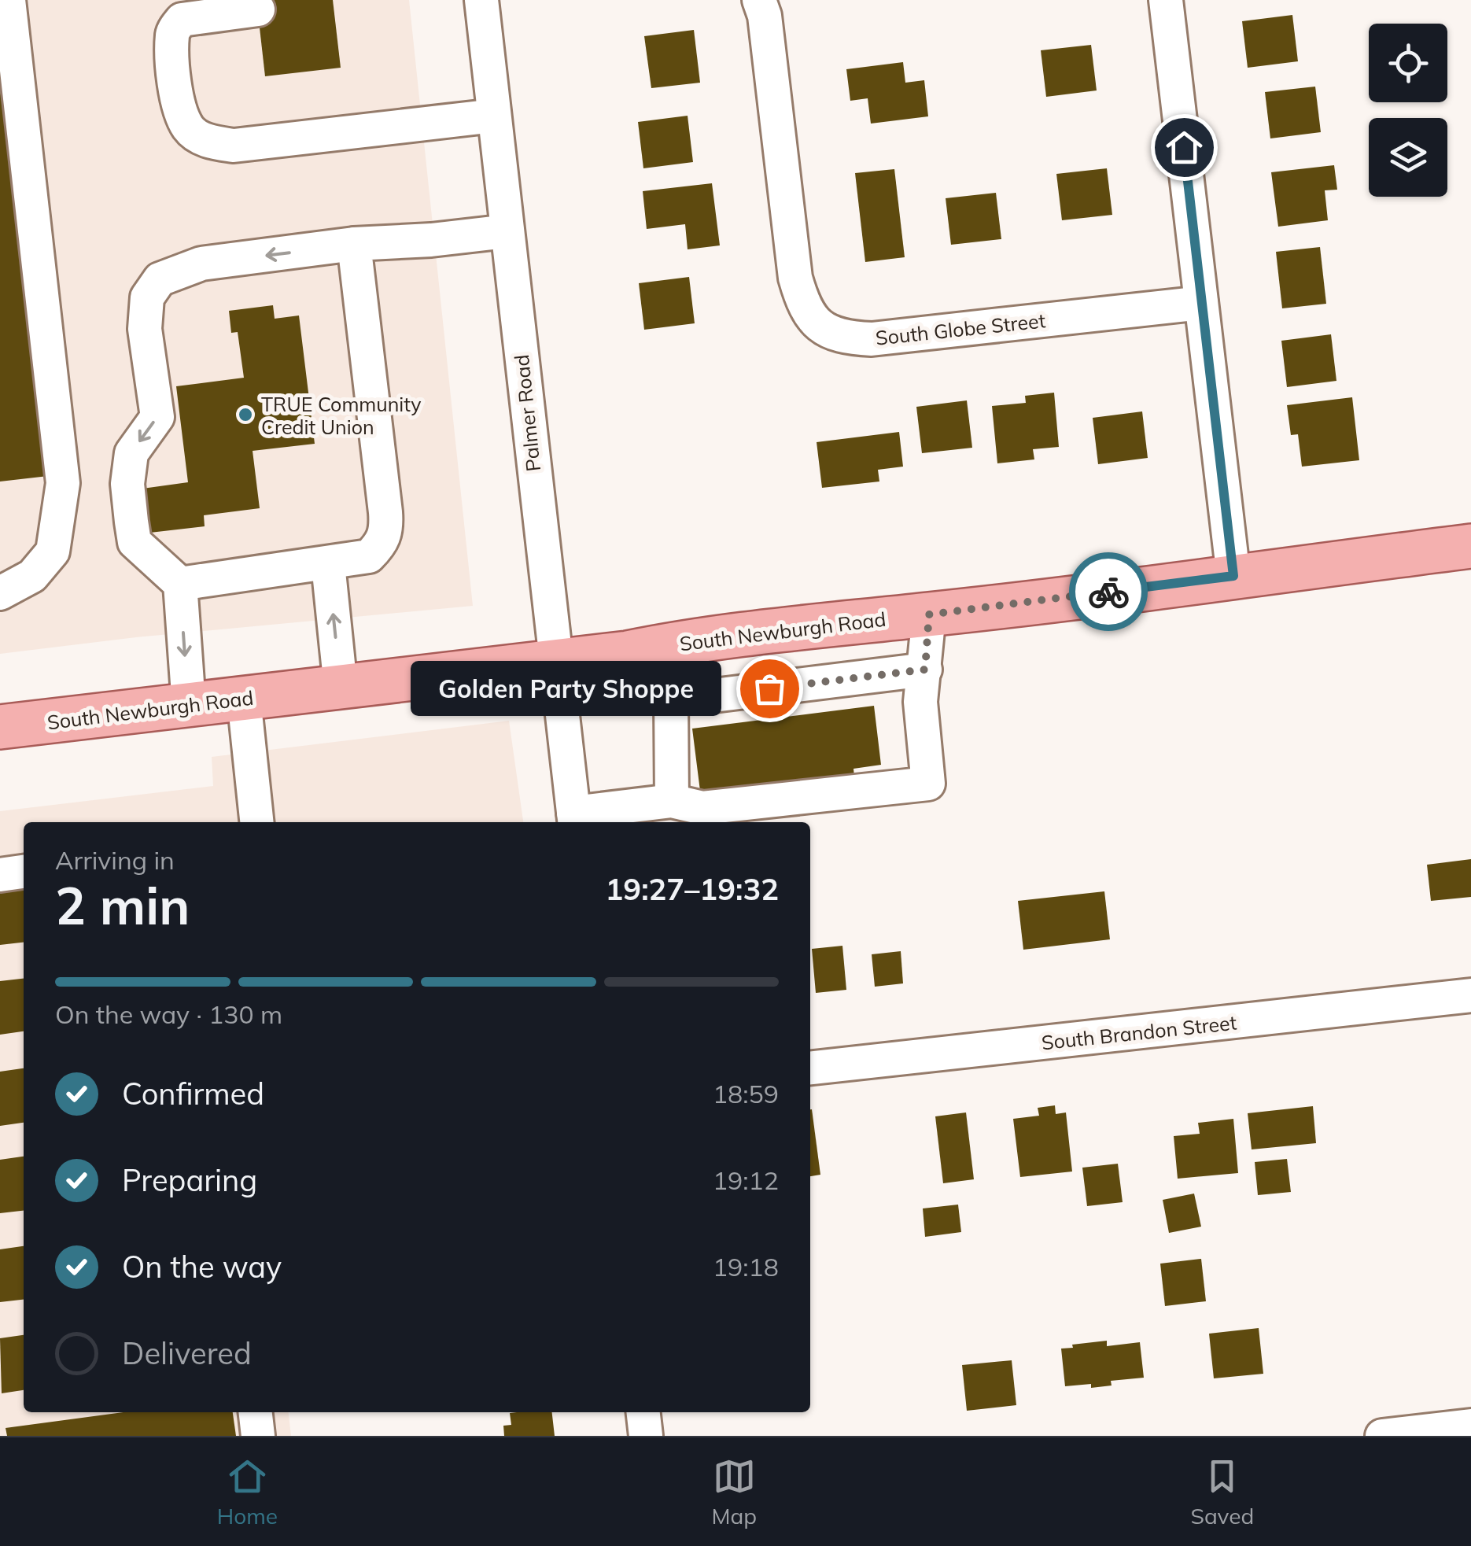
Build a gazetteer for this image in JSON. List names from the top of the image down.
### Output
{
  "streets": {
    "main road": ["South Newburgh Road"],
    "street": ["South Globe Street", "Palmer Road", "South Brandon Street"]
  },
  "crossings": [
    ["Palmer Road", "South Newburgh Road"]
  ],
  "places": ["TRUE Community Credit Union", "Golden Party Shoppe"],
  "page": {
    "bubble": "Golden Party Shoppe",
    "heading": ["2 min", "Arriving in", "19:27–19:32"],
    "bar": "On the way · 130 m",
    "list": [
      ["Confirmed", "18:59"],
      ["Preparing", "19:12"],
      ["On the way", "19:18"],
      "Delivered"
    ],
    "tabs": ["Home", "Map", "Saved"]
  }
}
